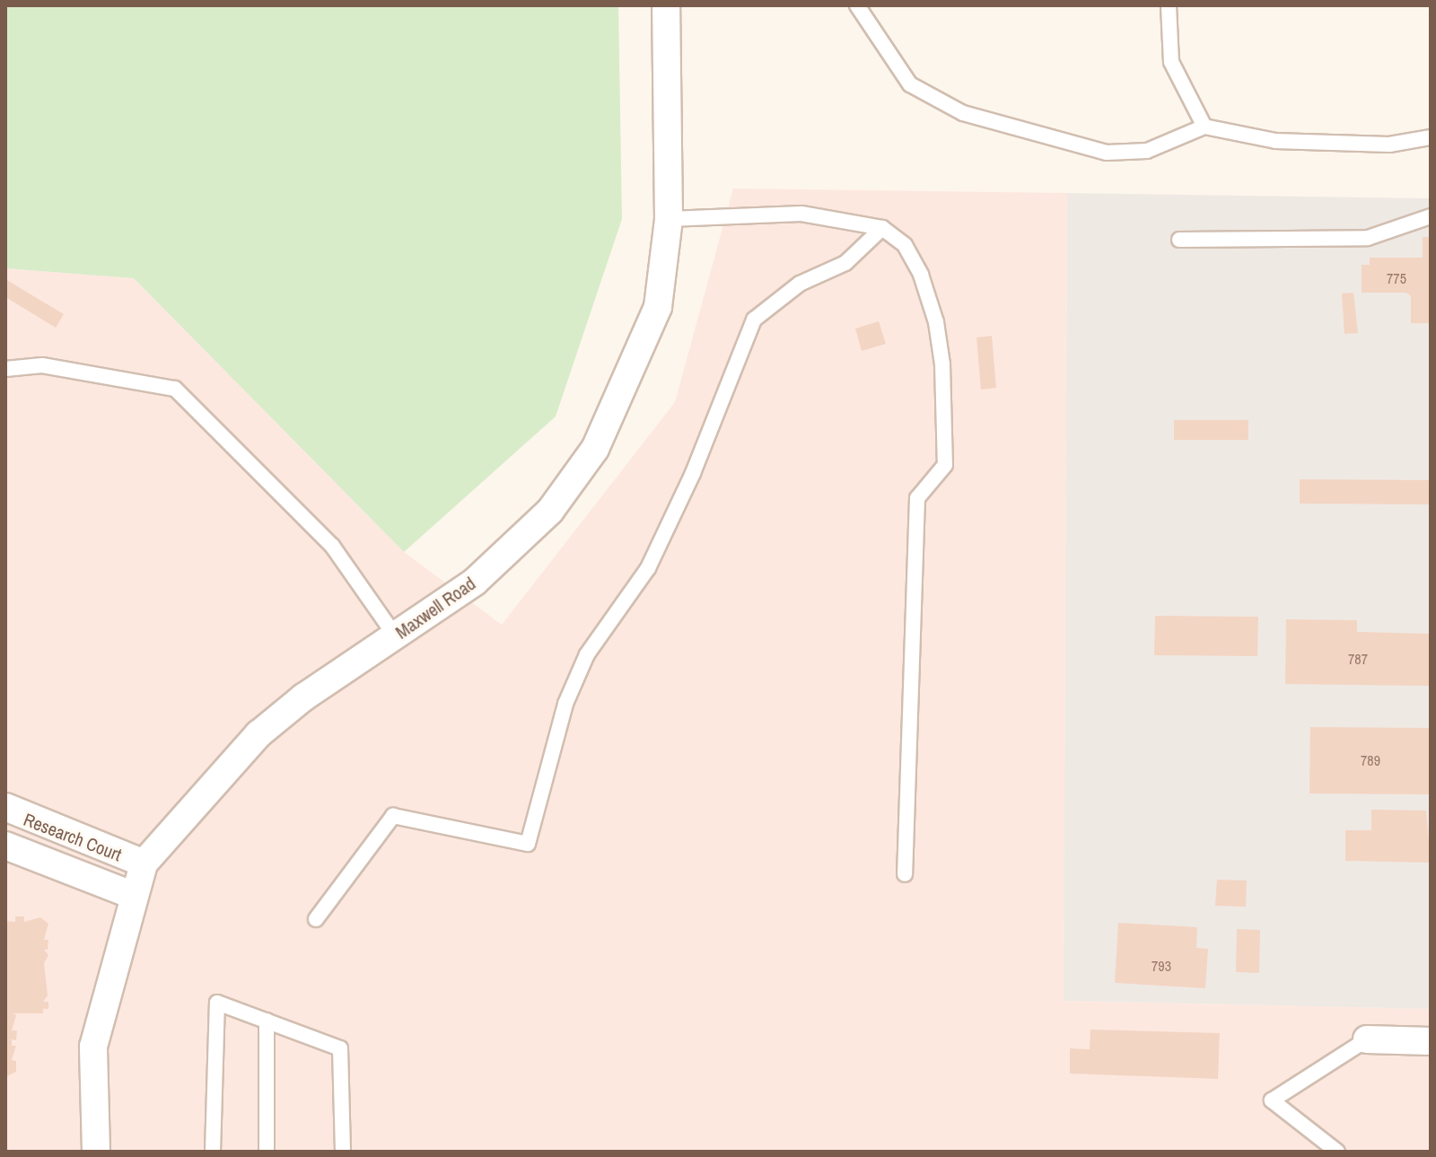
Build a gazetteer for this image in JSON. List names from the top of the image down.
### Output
{
  "streets": {
    "street": ["Maxwell Road", "Research Court"]
  },
  "crossings": [
    ["Maxwell Road", "Research Court"]
  ],
  "house_numbers": [
    "775",
    "787",
    "789",
    "793"
  ]
}
